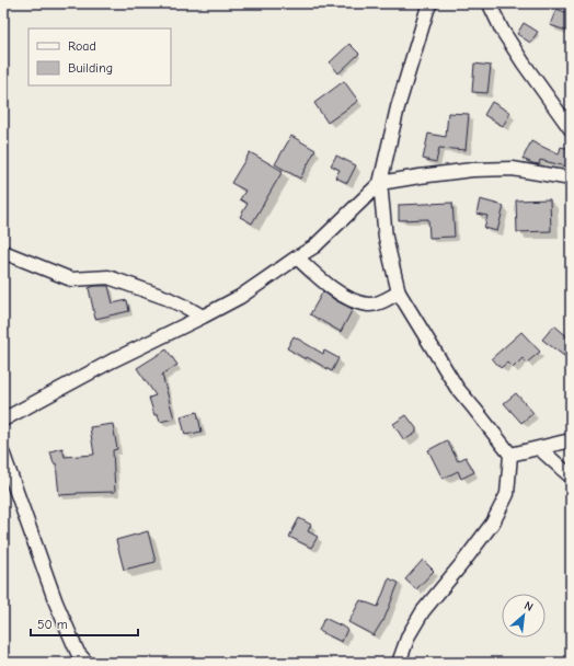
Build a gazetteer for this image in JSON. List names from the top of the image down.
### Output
{
  "legend": ["Road", "Building"],
  "scale_bar": "50 m",
  "north": "top right"
}
